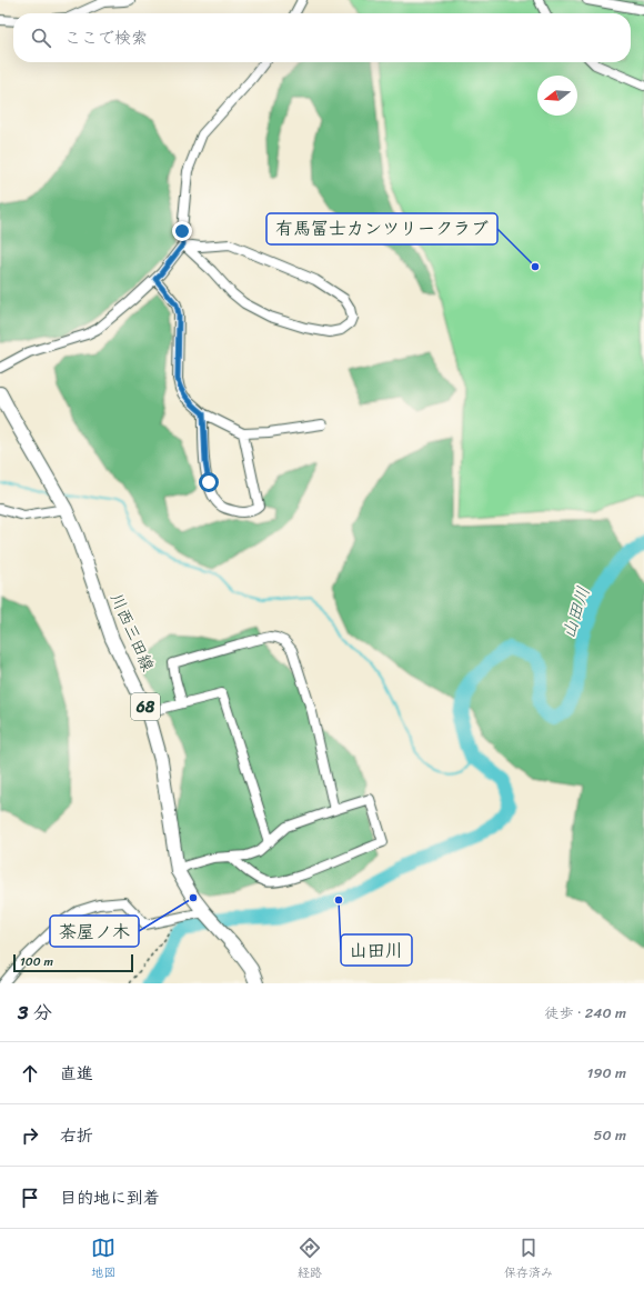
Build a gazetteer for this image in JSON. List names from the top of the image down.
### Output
{
  "streets": {
    "main road": ["川西三田線", "68"]
  },
  "water": ["山田川"],
  "places": ["有馬冨士カンツリークラブ", "茶屋ノ木", "山田川"],
  "scale_bar": "100 m",
  "north": "left",
  "page": {
    "search": "ここで検索",
    "scale": "100 m",
    "heading": ["3 分", "徒歩 · 240 m"],
    "list": [
      ["直進", "190 m"],
      ["右折", "50 m"],
      "目的地に到着"
    ],
    "nav": ["地図", "経路", "保存済み"]
  }
}
